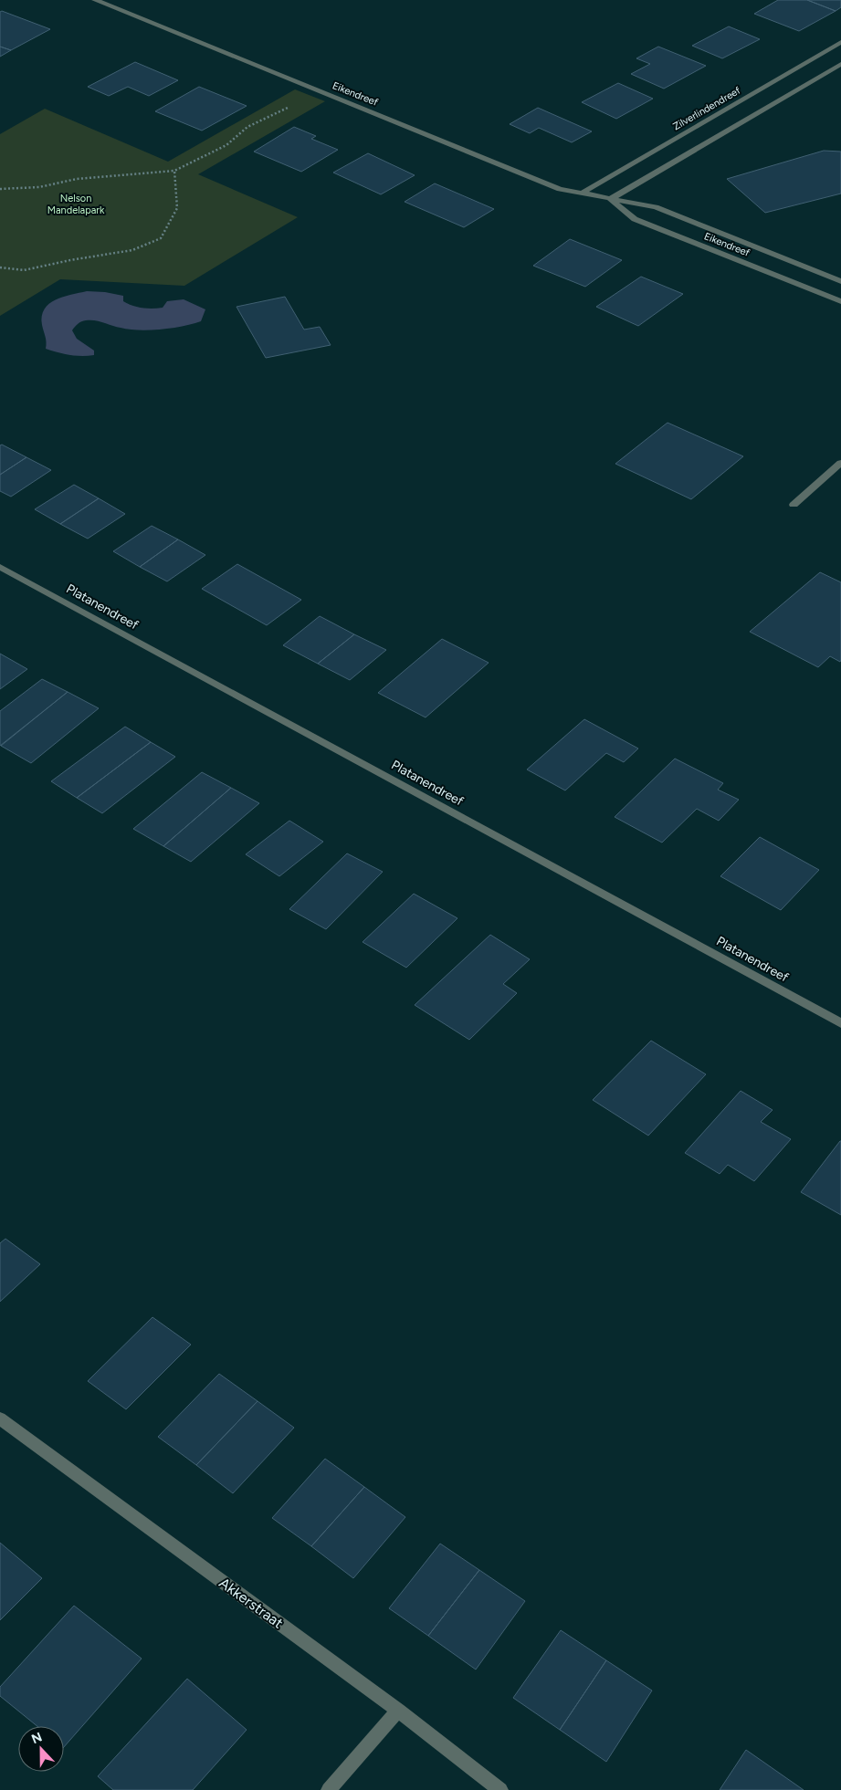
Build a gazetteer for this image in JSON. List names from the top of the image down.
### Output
{
  "streets": {
    "street": [
      "Eikendreef",
      "Zilverlindendreef",
      "Platanendreef",
      "Akkerstraat"
    ]
  },
  "crossings": [
    ["Eikendreef", "Zilverlindendreef"]
  ],
  "parks": ["Nelson Mandelapark"],
  "north": "top"
}
